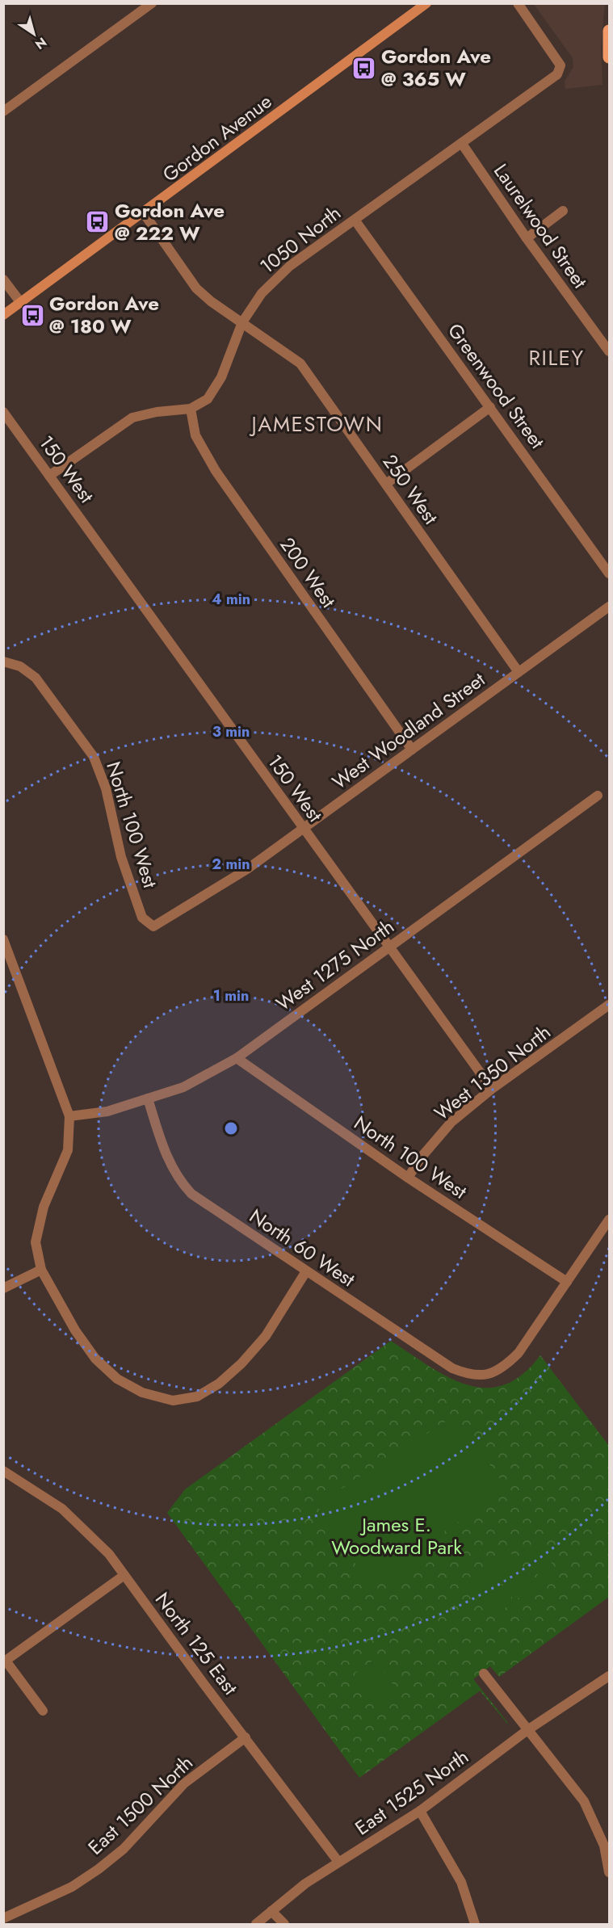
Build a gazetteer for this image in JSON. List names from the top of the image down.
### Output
{
  "streets": {
    "main road": ["Gordon Avenue"],
    "street": [
      "Laurelwood Street",
      "1050 North",
      "Greenwood Street",
      "150 West",
      "250 West",
      "200 West",
      "West Woodland Street",
      "North 100 West",
      "West 1275 North",
      "West 1350 North",
      "North 60 West",
      "North 125 East",
      "East 1525 North",
      "East 1500 North"
    ]
  },
  "crossings": [
    ["Gordon Avenue", "250 West"],
    ["Laurelwood Street", "1050 North"],
    ["1050 North", "Greenwood Street"],
    ["1050 North", "150 West"],
    ["1050 North", "250 West"],
    ["1050 North", "200 West"],
    ["150 West", "West Woodland Street"],
    ["150 West", "West 1275 North"],
    ["150 West", "West 1350 North"],
    ["250 West", "West Woodland Street"],
    ["200 West", "West Woodland Street"],
    ["West Woodland Street", "North 100 West"],
    ["North 100 West", "West 1275 North"],
    ["North 100 West", "West 1350 North"],
    ["North 100 West", "North 60 West"],
    ["West 1275 North", "North 60 West"],
    ["North 125 East", "East 1525 North"],
    ["North 125 East", "East 1500 North"]
  ],
  "districts": ["RILEY", "JAMESTOWN"],
  "parks": ["James E. Woodward Park"],
  "places": {
    "bus stop": ["Gordon Ave @ 365 W", "Gordon Ave @ 222 W", "Gordon Ave @ 180 W"]
  },
  "north": "bottom right",
  "rings": [
    "4 min",
    "3 min",
    "2 min",
    "1 min"
  ]
}
